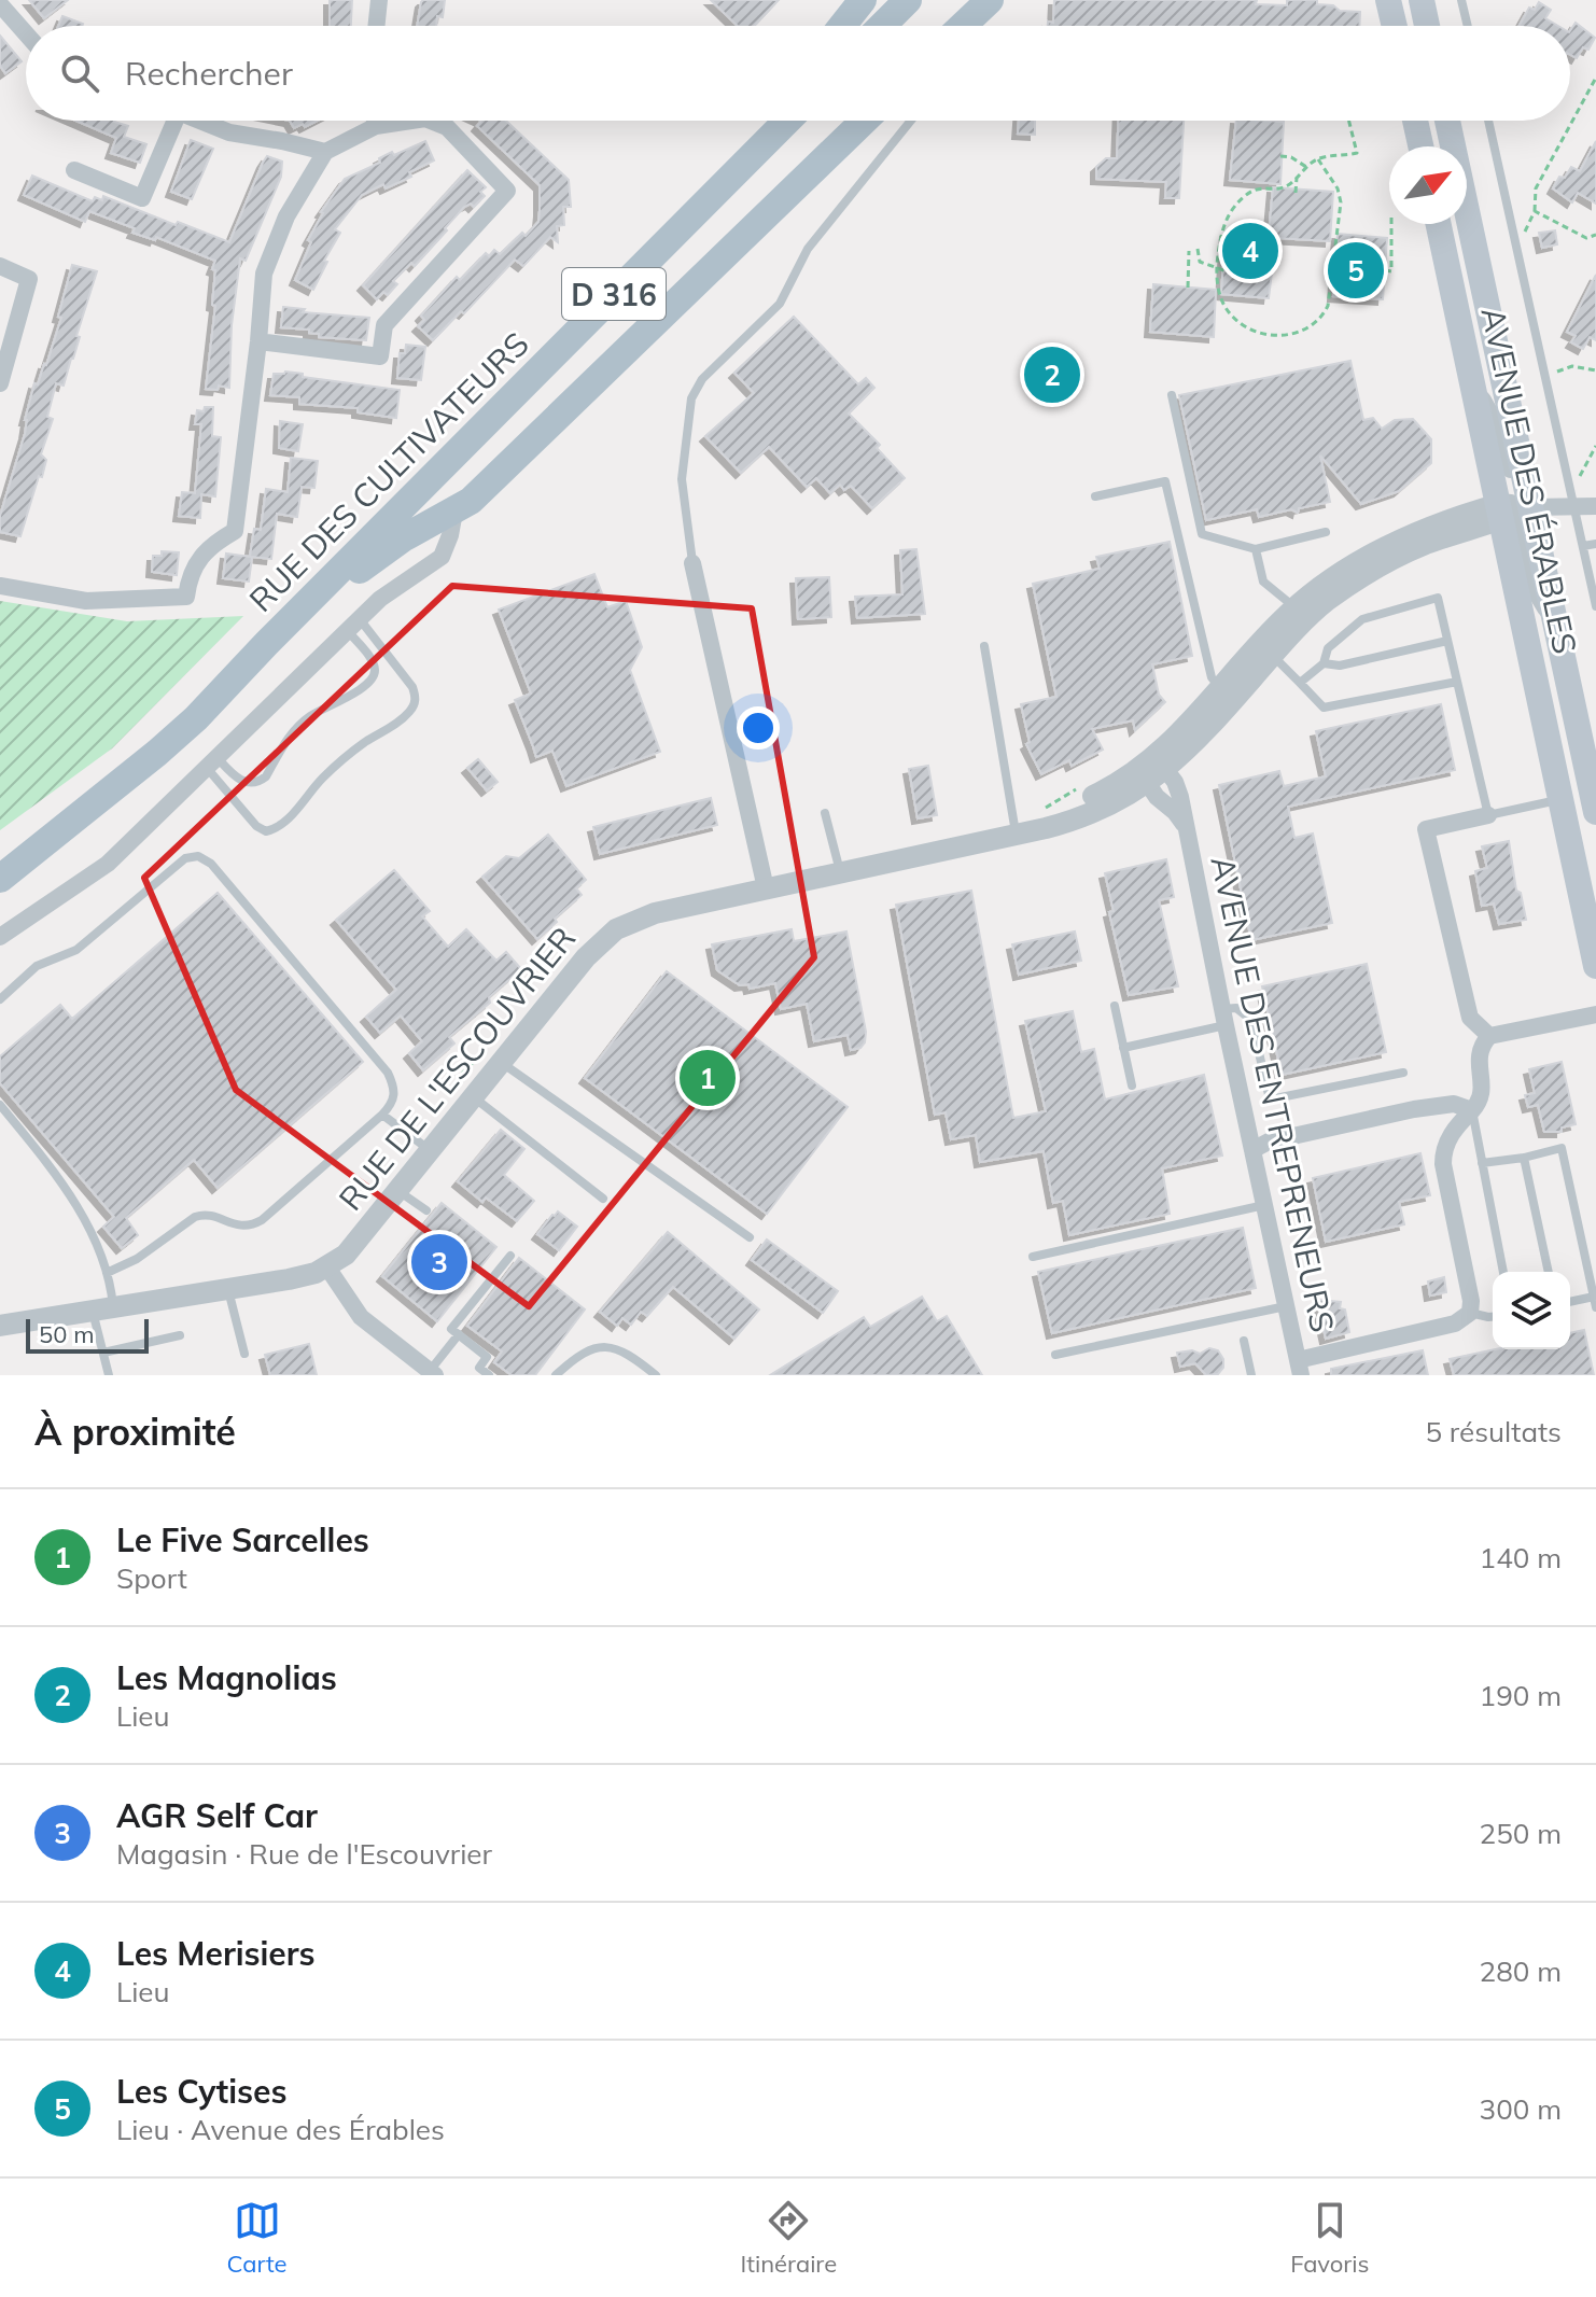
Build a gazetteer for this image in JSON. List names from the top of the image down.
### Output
{
  "streets": {
    "main road": ["D 316", "RUE DES CULTIVATEURS", "AVENUE DES ÉRABLES"],
    "street": ["RUE DE L'ESCOUVRIER", "AVENUE DES ENTREPRENEURS"]
  },
  "crossings": [
    ["RUE DE L'ESCOUVRIER", "AVENUE DES ENTREPRENEURS"]
  ],
  "scale_bar": "50 m",
  "north": "top right",
  "page": {
    "search": "Rechercher",
    "pins": [
      "4",
      "5",
      "2",
      "1",
      "3"
    ],
    "scale": "50 m",
    "heading": ["À proximité", "5 résultats"],
    "list": [
      {
        "mark": "1",
        "name": "Le Five Sarcelles",
        "note": "Sport",
        "value": "140 m"
      },
      {
        "mark": "2",
        "name": "Les Magnolias",
        "note": "Lieu",
        "value": "190 m"
      },
      {
        "mark": "3",
        "name": "AGR Self Car",
        "note": "Magasin · Rue de l'Escouvrier",
        "value": "250 m"
      },
      {
        "mark": "4",
        "name": "Les Merisiers",
        "note": "Lieu",
        "value": "280 m"
      },
      {
        "mark": "5",
        "name": "Les Cytises",
        "note": "Lieu · Avenue des Érables",
        "value": "300 m"
      }
    ],
    "nav": ["Carte", "Itinéraire", "Favoris"]
  }
}
